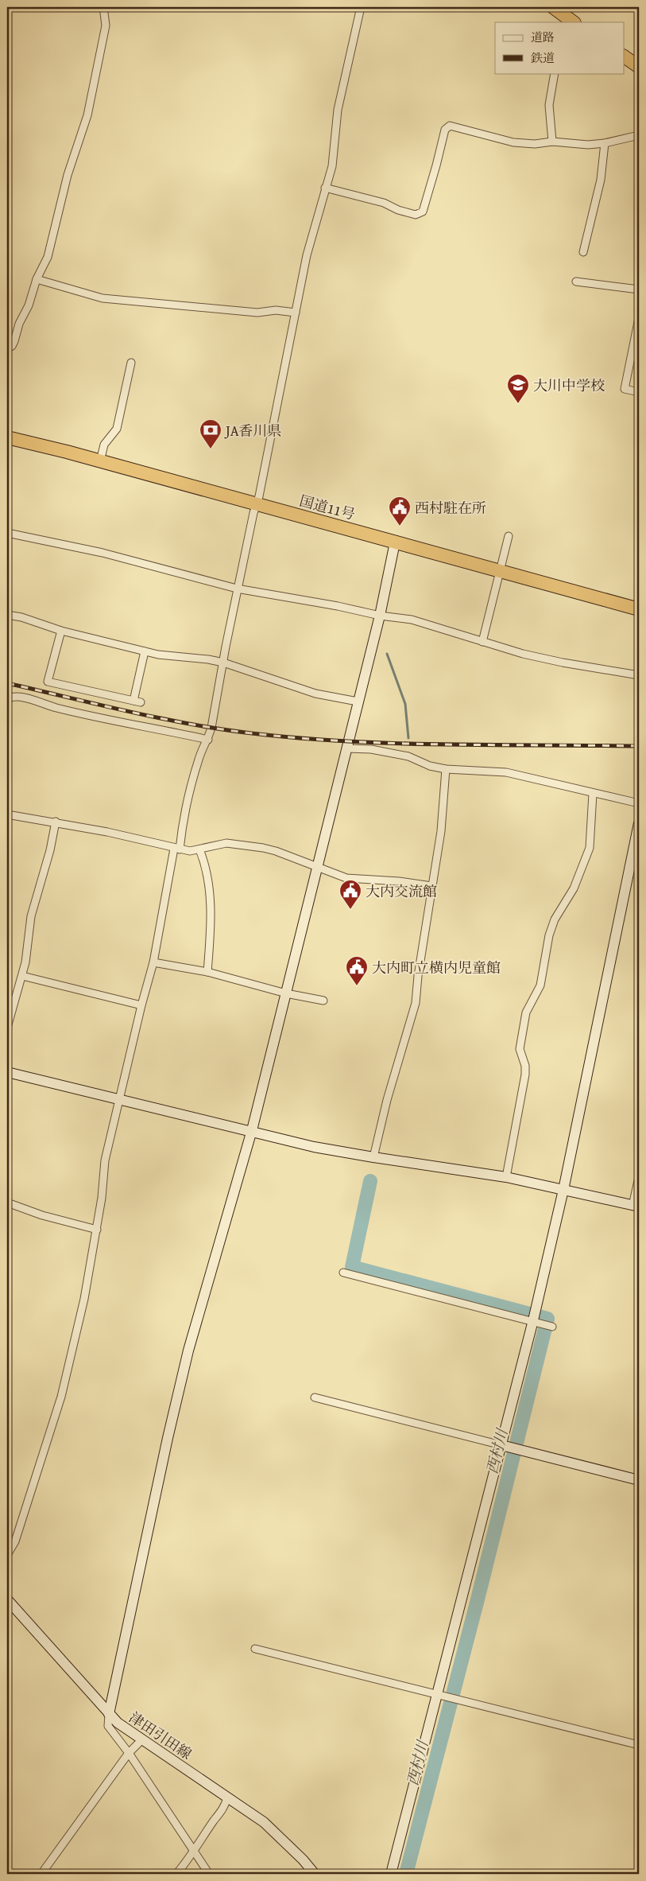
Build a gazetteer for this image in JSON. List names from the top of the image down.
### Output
{
  "streets": {
    "highway": ["国道11号"],
    "street": ["津田引田線"]
  },
  "water": ["西村川"],
  "places": {
    "school or university": ["大川中学校"],
    "bank": ["JA香川県"],
    "public building": ["西村駐在所", "大内交流館", "大内町立横内児童館"]
  },
  "legend": ["道路", "鉄道"]
}
